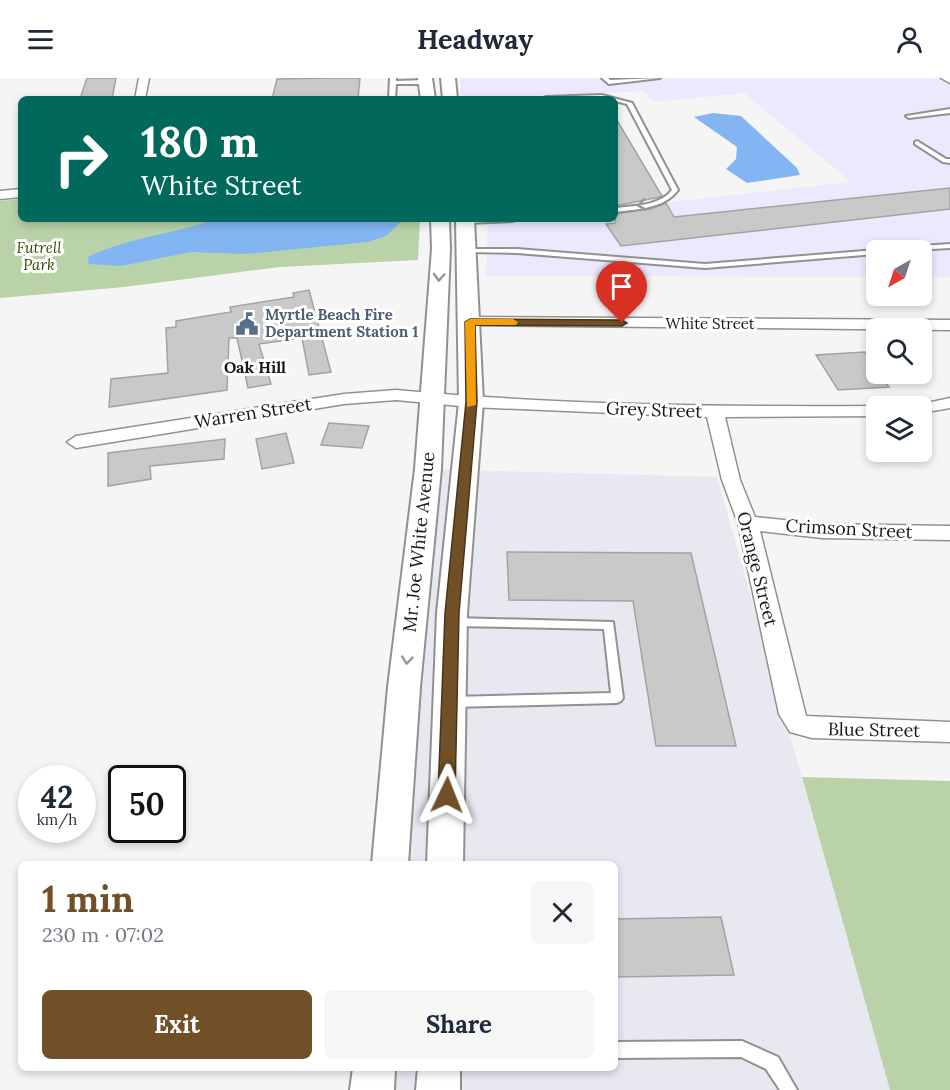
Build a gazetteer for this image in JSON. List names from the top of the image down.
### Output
{
  "streets": {
    "main road": ["Mr. Joe White Avenue"],
    "street": [
      "White Street",
      "Grey Street",
      "Warren Street",
      "Crimson Street",
      "Orange Street",
      "Blue Street"
    ]
  },
  "crossings": [
    ["Grey Street", "Warren Street"],
    ["Grey Street", "Mr. Joe White Avenue"],
    ["Grey Street", "Orange Street"],
    ["Warren Street", "Mr. Joe White Avenue"],
    ["Crimson Street", "Orange Street"],
    ["Orange Street", "Blue Street"]
  ],
  "districts": ["Oak Hill"],
  "parks": ["Futrell Park"],
  "places": {
    "public building": ["Myrtle Beach Fire Department Station 1"]
  },
  "north": "bottom left",
  "page": {
    "header": "Headway",
    "turn": ["180 m", "White Street"],
    "speed": "42 km/h",
    "limit": "50",
    "heading": ["1 min", "230 m · 07:02"],
    "buttons": ["Exit", "Share"]
  }
}
